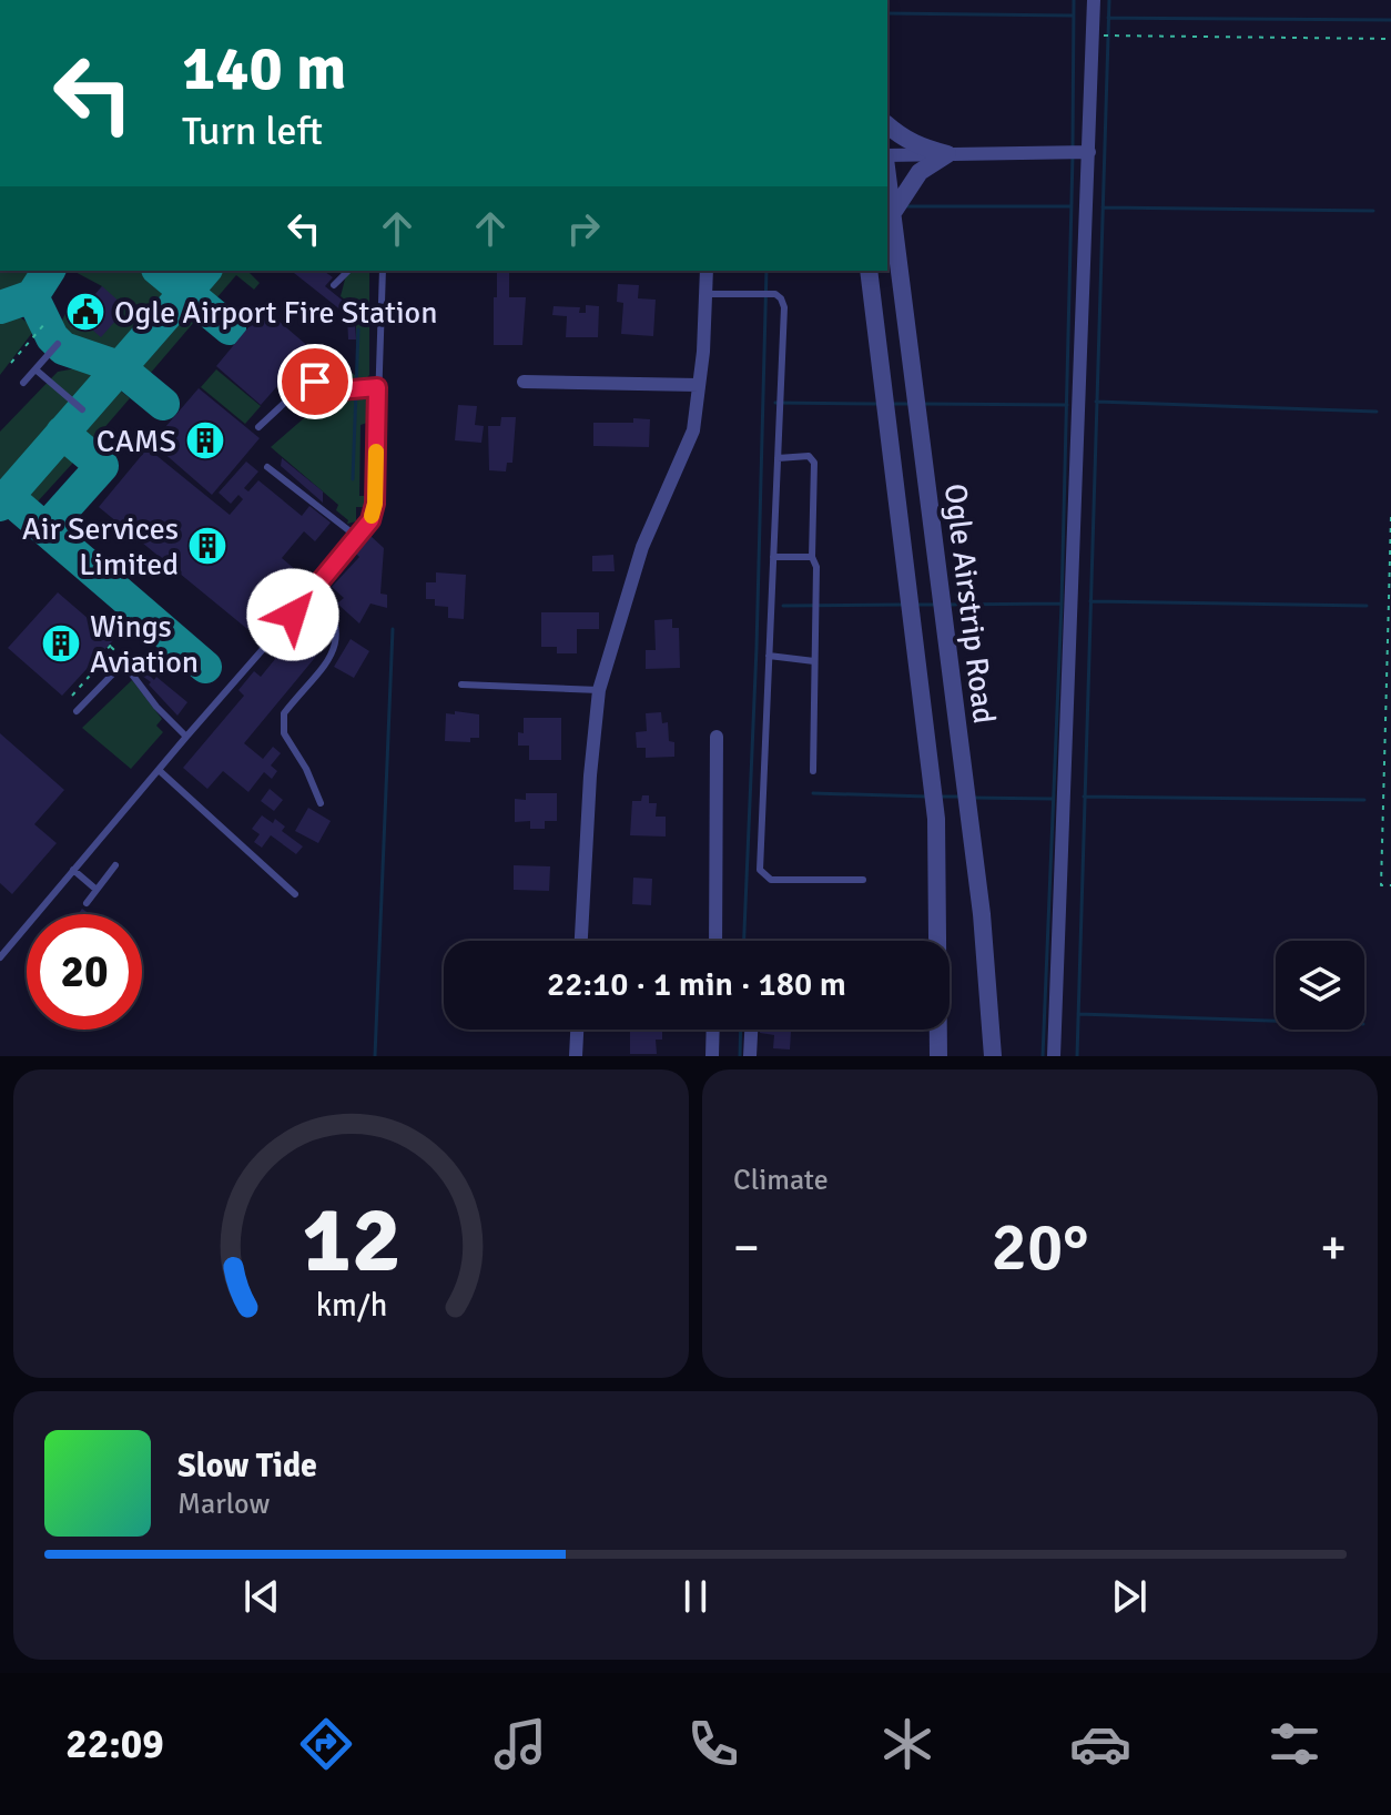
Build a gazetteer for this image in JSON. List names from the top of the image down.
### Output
{
  "streets": {
    "street": ["Ogle Airstrip Road"]
  },
  "places": {
    "public building": ["Ogle Airport Fire Station"],
    "building": ["CAMS", "Air Services Limited", "Wings Aviation"]
  },
  "page": {
    "turn": ["140 m", "Turn left"],
    "limit": "20",
    "trip": "22:10 · 1 min · 180 m",
    "tile": "Climate",
    "heat": ["−", "20°", "+"],
    "song": ["Slow Tide", "Marlow"],
    "tabs": "22:09",
    "gauge": ["12", "km/h"]
  }
}
